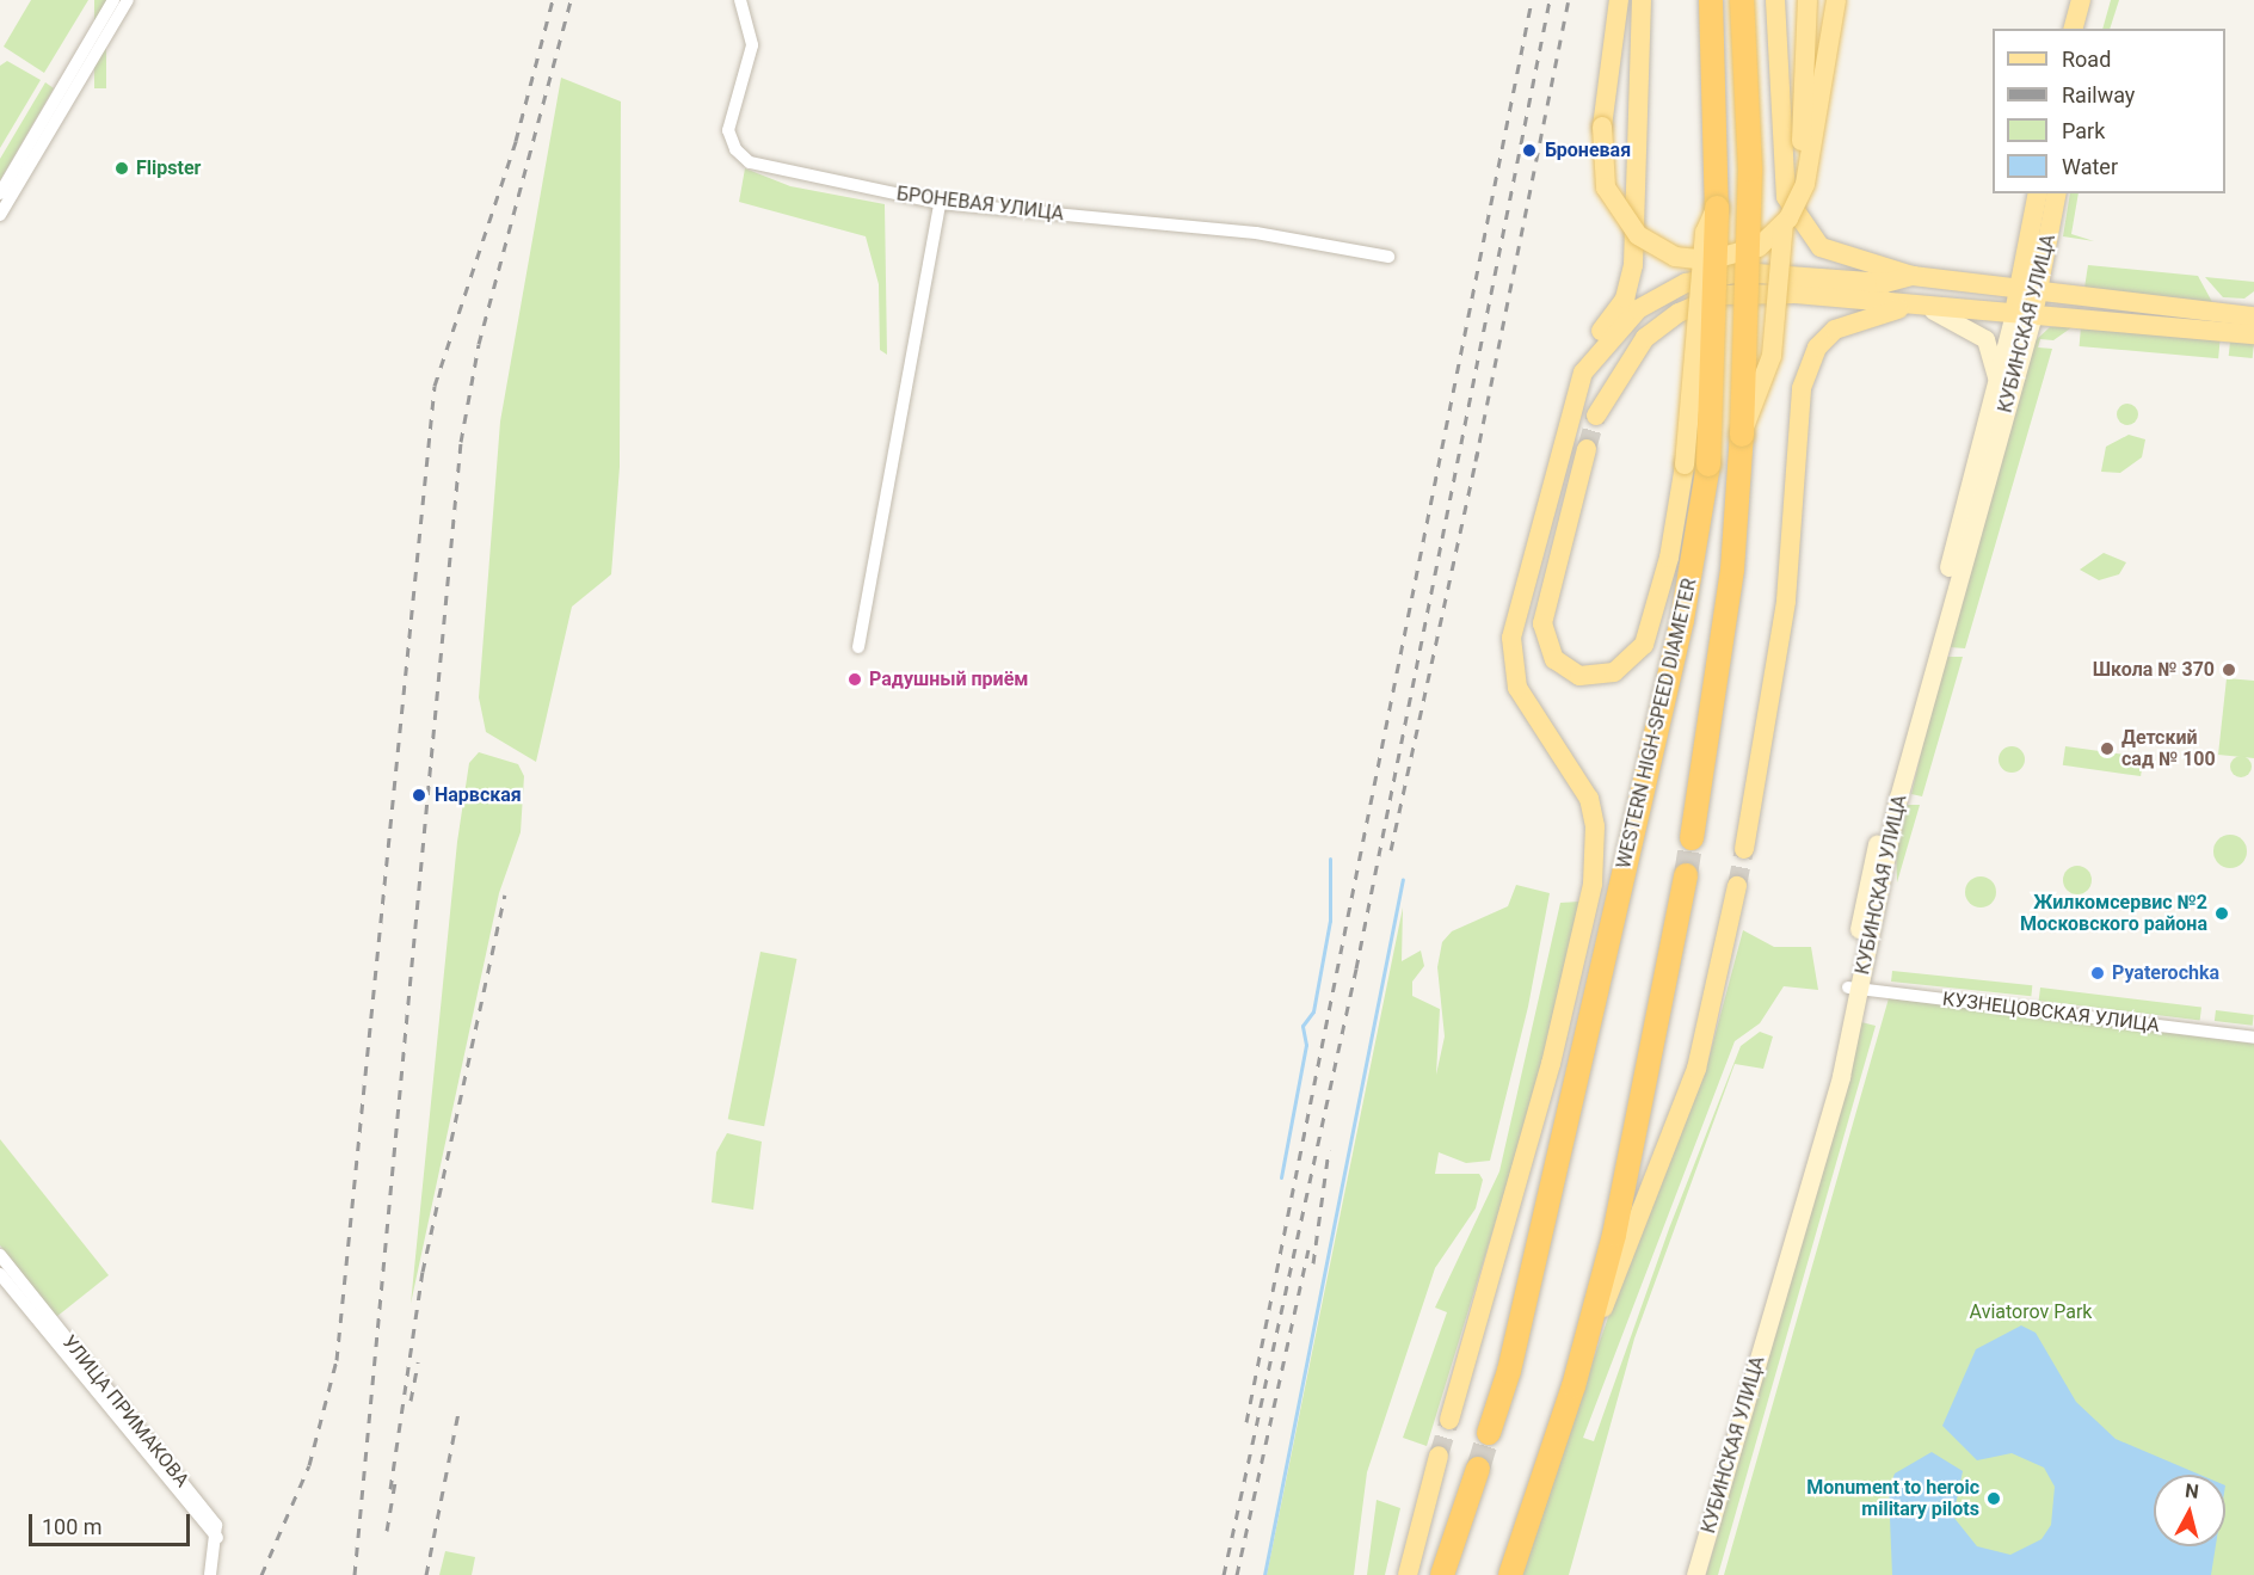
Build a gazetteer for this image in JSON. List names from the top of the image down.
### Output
{
  "streets": {
    "highway": ["WESTERN HIGH-SPEED DIAMETER"],
    "main road": ["КУБИНСКАЯ УЛИЦА"],
    "street": ["БРОНЕВАЯ УЛИЦА", "КУЗНЕЦОВСКАЯ УЛИЦА", "УЛИЦА ПРИМАКОВА"]
  },
  "crossings": [
    ["КУБИНСКАЯ УЛИЦА", "КУЗНЕЦОВСКАЯ УЛИЦА"]
  ],
  "parks": ["Aviatorov Park"],
  "places": [
    "Броневая",
    "Flipster",
    "Школа № 370",
    "Радушный приём",
    "Детский сад № 100",
    "Нарвская",
    "Жилкомсервис №2 Московского района",
    "Pyaterochka",
    "Monument to heroic military pilots"
  ],
  "legend": [
    "Road",
    "Railway",
    "Park",
    "Water"
  ],
  "scale_bar": "100 m",
  "north": "top"
}
